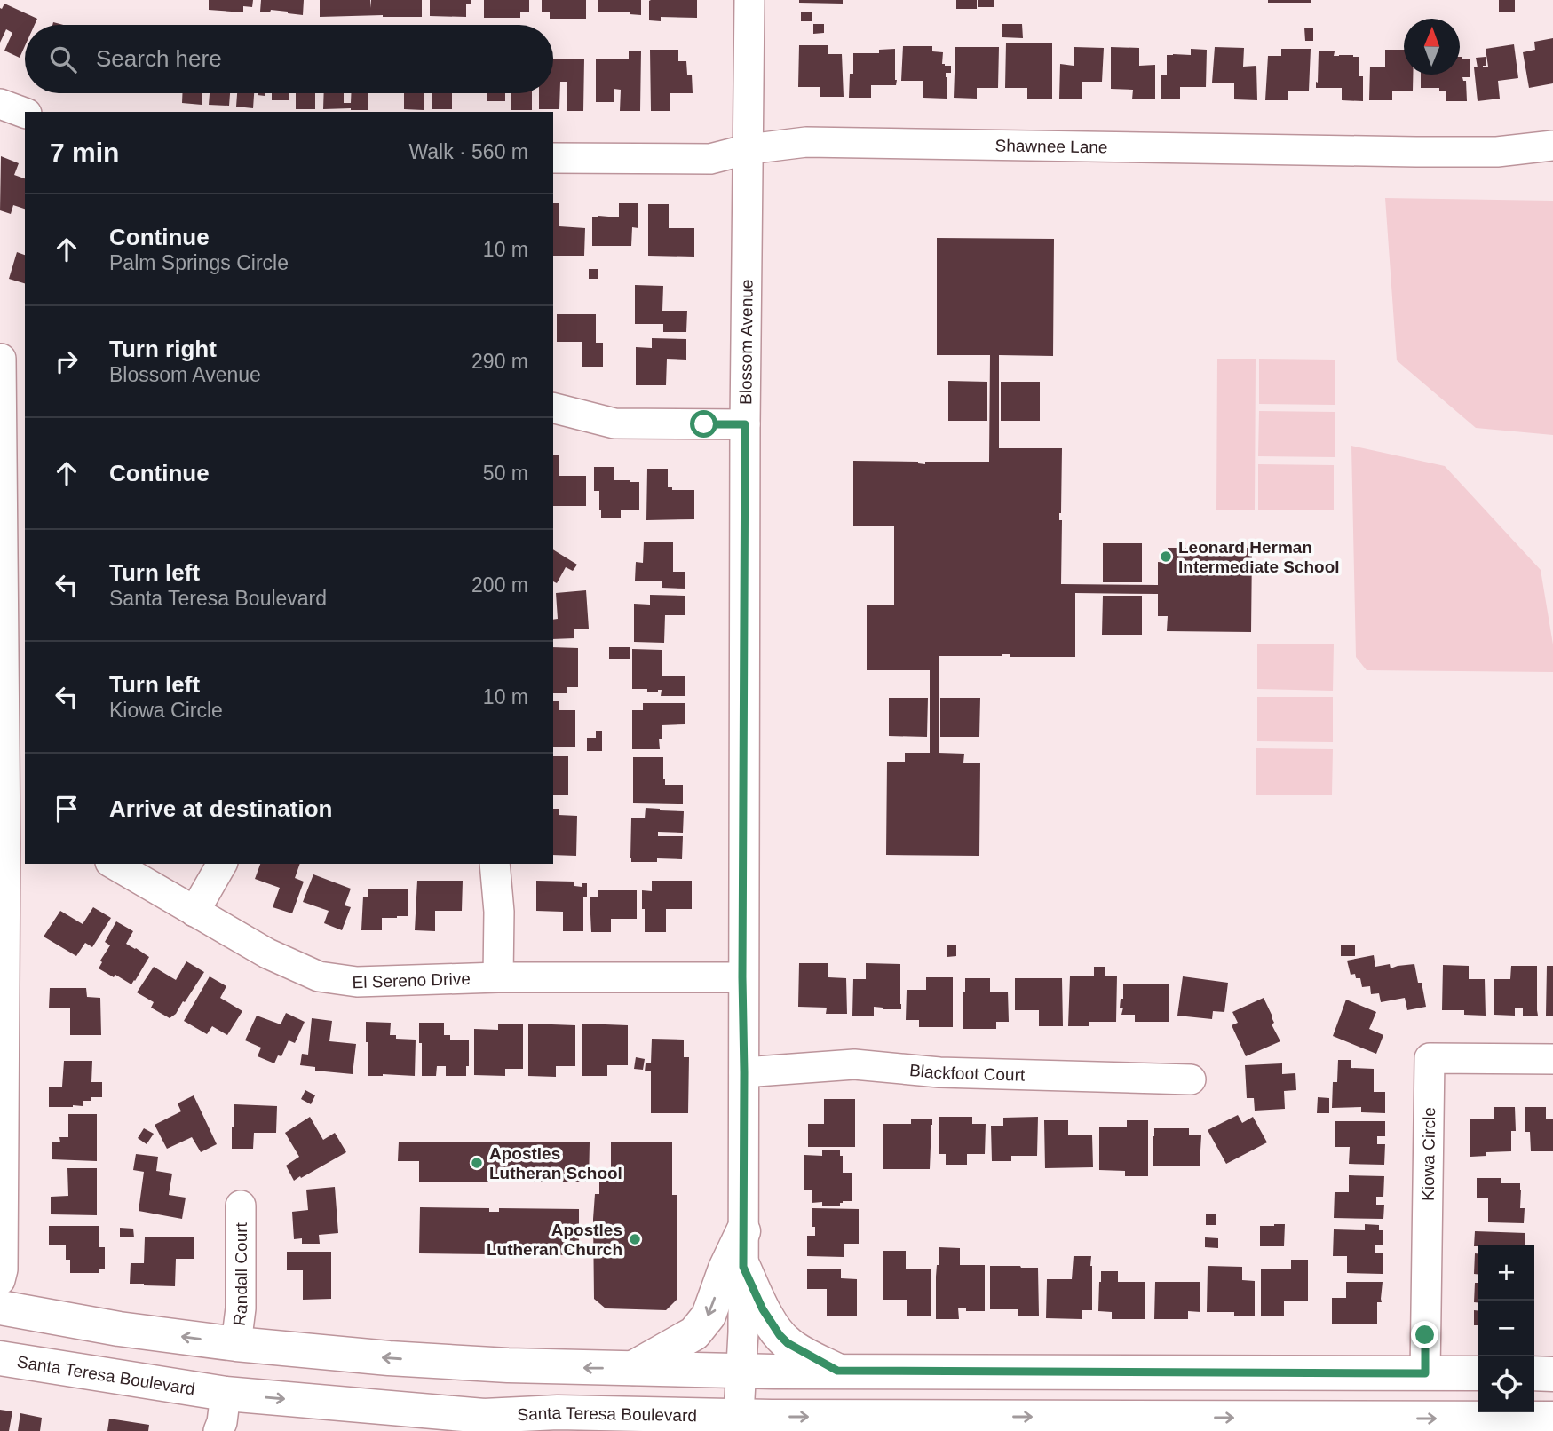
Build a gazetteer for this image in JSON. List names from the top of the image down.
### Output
{
  "streets": {
    "main road": ["Santa Teresa Boulevard"],
    "street": [
      "Shawnee Lane",
      "Blossom Avenue",
      "El Sereno Drive",
      "Blackfoot Court",
      "Kiowa Circle",
      "Randall Court"
    ]
  },
  "crossings": [
    ["Shawnee Lane", "Blossom Avenue"],
    ["Blossom Avenue", "El Sereno Drive"],
    ["Blossom Avenue", "Blackfoot Court"],
    ["Blossom Avenue", "Santa Teresa Boulevard"]
  ],
  "places": ["Leonard Herman Intermediate School", "Apostles Lutheran School", "Apostles Lutheran Church"],
  "north": "top",
  "page": {
    "search": "Search here",
    "heading": ["7 min", "Walk · 560 m"],
    "list": [
      ["Continue", "Palm Springs Circle", "10 m"],
      ["Turn right", "Blossom Avenue", "290 m"],
      ["Continue", "50 m"],
      ["Turn left", "Santa Teresa Boulevard", "200 m"],
      ["Turn left", "Kiowa Circle", "10 m"],
      "Arrive at destination"
    ],
    "map_buttons": ["+", "−"]
  }
}
